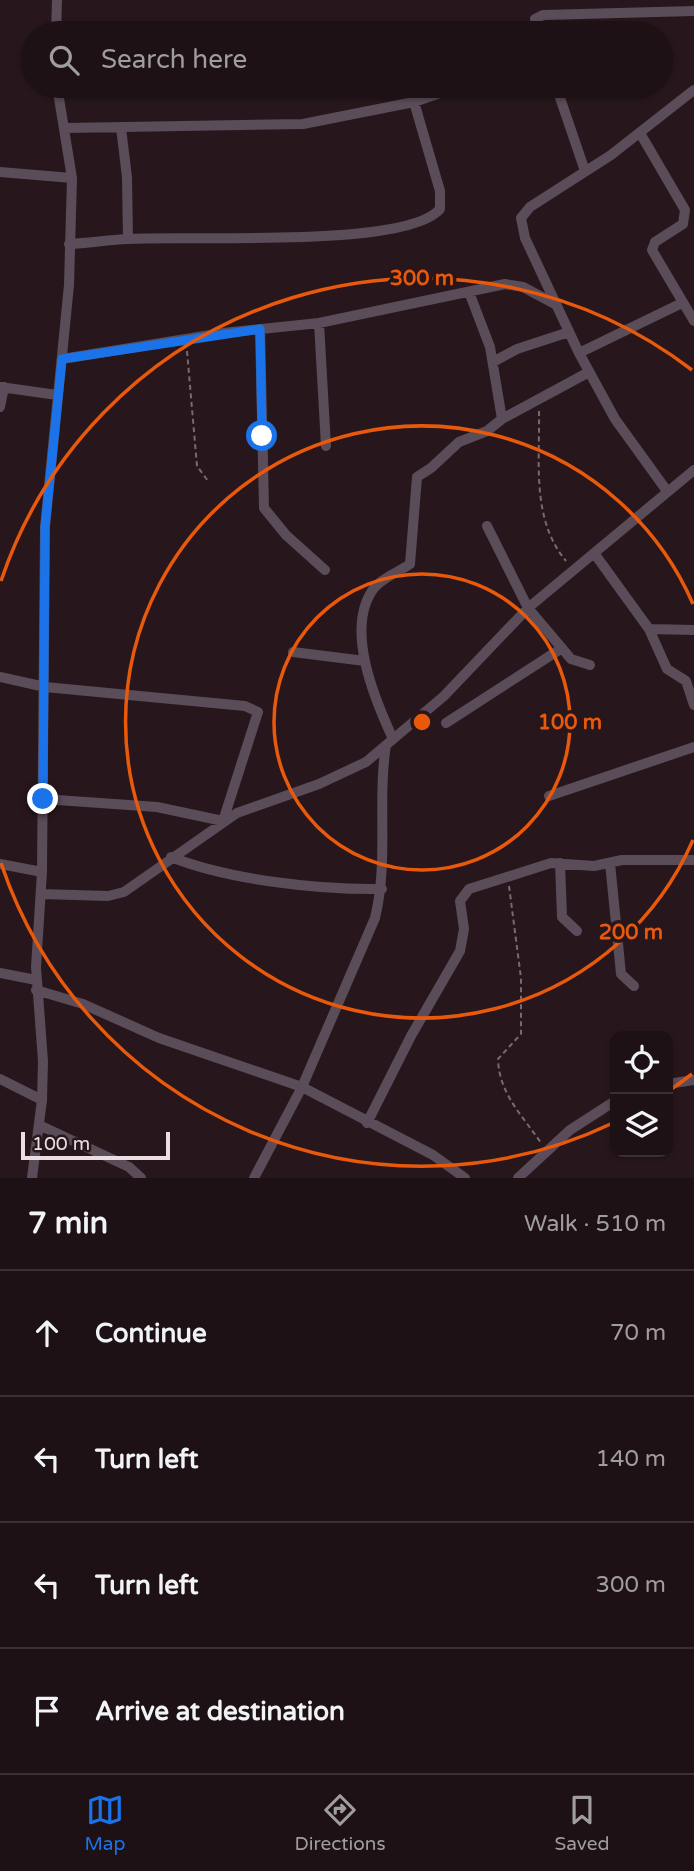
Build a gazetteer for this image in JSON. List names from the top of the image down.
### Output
{
  "scale_bar": "100 m",
  "page": {
    "search": "Search here",
    "scale": "100 m",
    "heading": ["7 min", "Walk · 510 m"],
    "list": [
      ["Continue", "70 m"],
      ["Turn left", "140 m"],
      ["Turn left", "300 m"],
      "Arrive at destination"
    ],
    "nav": ["Map", "Directions", "Saved"]
  },
  "rings": ["300 m", "100 m", "200 m"]
}
